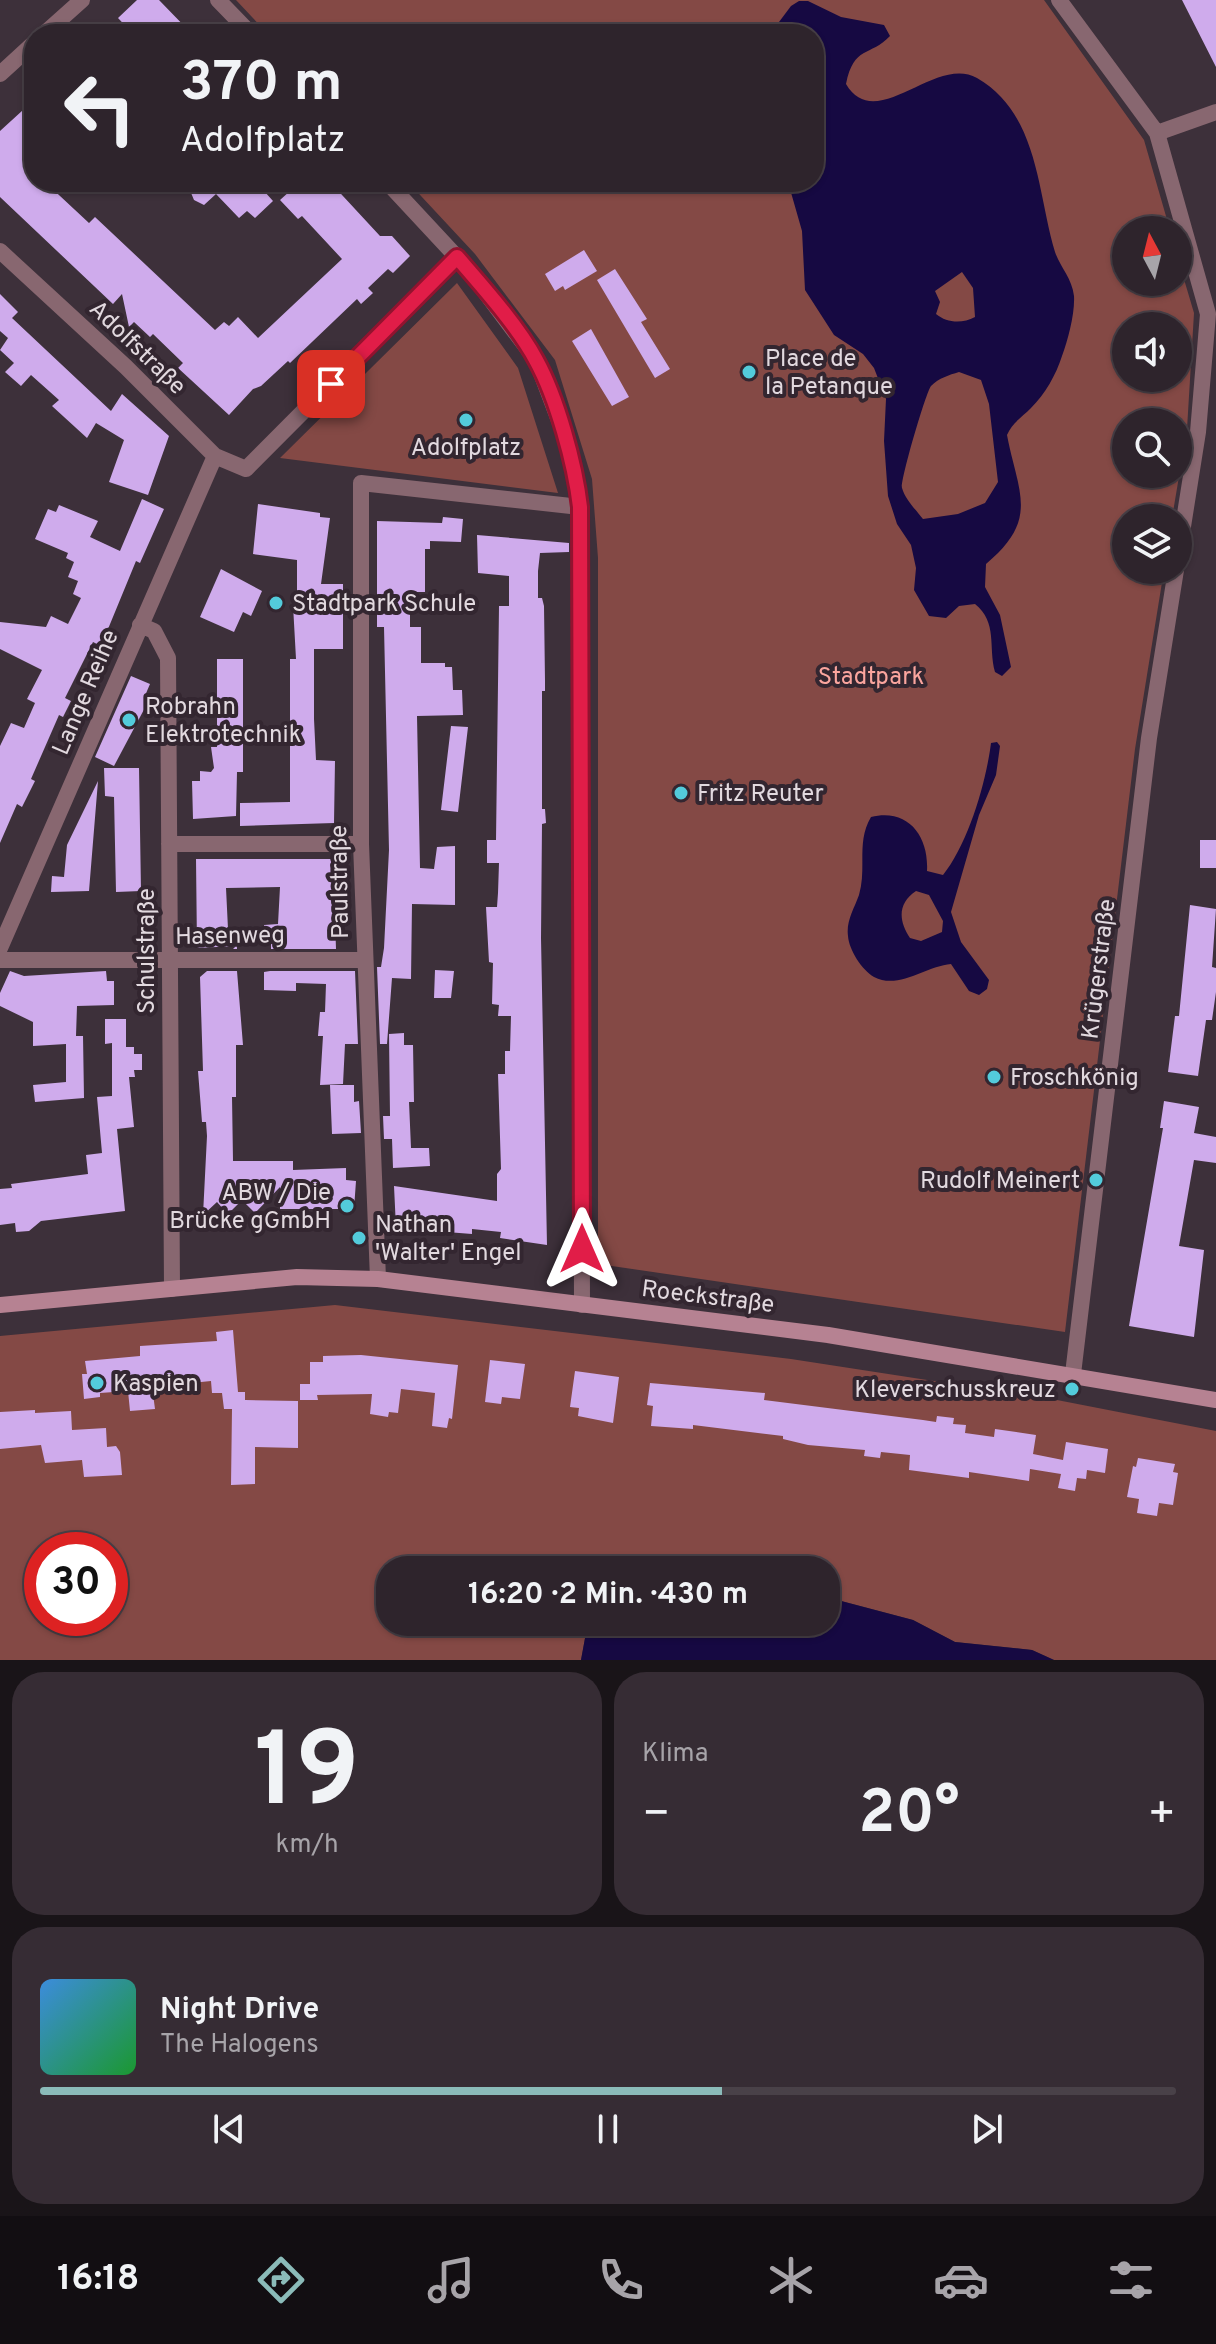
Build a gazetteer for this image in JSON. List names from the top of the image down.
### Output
{
  "streets": {
    "main road": ["Roeckstraße"],
    "street": [
      "Adolfstraße",
      "Lange Reihe",
      "Paulstraße",
      "Hasenweg",
      "Schulstraße",
      "Krügerstraße"
    ]
  },
  "crossings": [
    ["Adolfstraße", "Lange Reihe"],
    ["Lange Reihe", "Schulstraße"],
    ["Paulstraße", "Hasenweg"],
    ["Paulstraße", "Roeckstraße"],
    ["Hasenweg", "Schulstraße"],
    ["Schulstraße", "Roeckstraße"],
    ["Krügerstraße", "Roeckstraße"]
  ],
  "parks": ["Stadtpark"],
  "places": [
    "Place de la Petanque",
    "Adolfplatz",
    "Stadtpark Schule",
    "Robrahn Elektrotechnik",
    "Fritz Reuter",
    "Froschkönig",
    "Rudolf Meinert",
    "ABW / Die Brücke gGmbH",
    "Nathan 'Walter' Engel",
    "Kaspien",
    "Kleverschusskreuz"
  ],
  "north": "top",
  "page": {
    "turn": ["370 m", "Adolfplatz"],
    "limit": "30",
    "trip": "16:20 · 2 Min. · 430 m",
    "tile": [
      ["19", "km/h"],
      "Klima"
    ],
    "heat": ["−", "20°", "+"],
    "song": ["Night Drive", "The Halogens"],
    "tabs": "16:18"
  }
}
